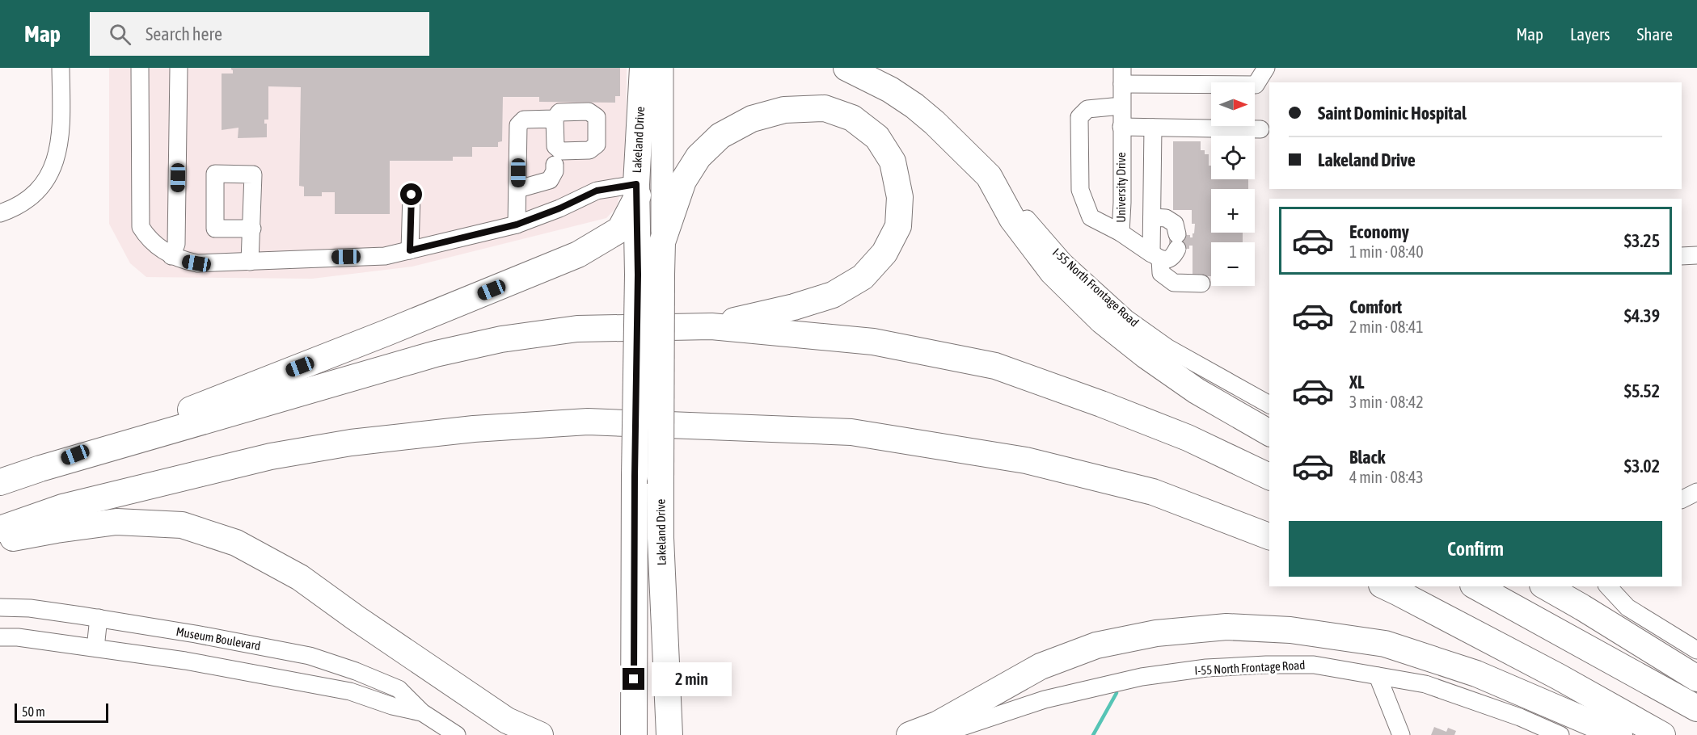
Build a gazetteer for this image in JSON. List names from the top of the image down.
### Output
{
  "streets": {
    "highway": ["Lakeland Drive"],
    "street": ["University Drive", "I-55 North Frontage Road", "Museum Boulevard"]
  },
  "scale_bar": "50 m",
  "north": "right",
  "page": {
    "header": "Map",
    "search": "Search here",
    "nav": ["Map", "Layers", "Share"],
    "map_buttons": ["+", "−"],
    "banner": ["Saint Dominic Hospital", "Lakeland Drive"],
    "list": [
      {
        "name": "Economy",
        "note": "1 min · 08:40",
        "value": "$3.25"
      },
      {
        "name": "Comfort",
        "note": "2 min · 08:41",
        "value": "$4.39"
      },
      {
        "name": "XL",
        "note": "3 min · 08:42",
        "value": "$5.52"
      },
      {
        "name": "Black",
        "note": "4 min · 08:43",
        "value": "$3.02"
      }
    ],
    "buttons": "Confirm",
    "bubble": "2 min",
    "scale": "50 m"
  }
}
